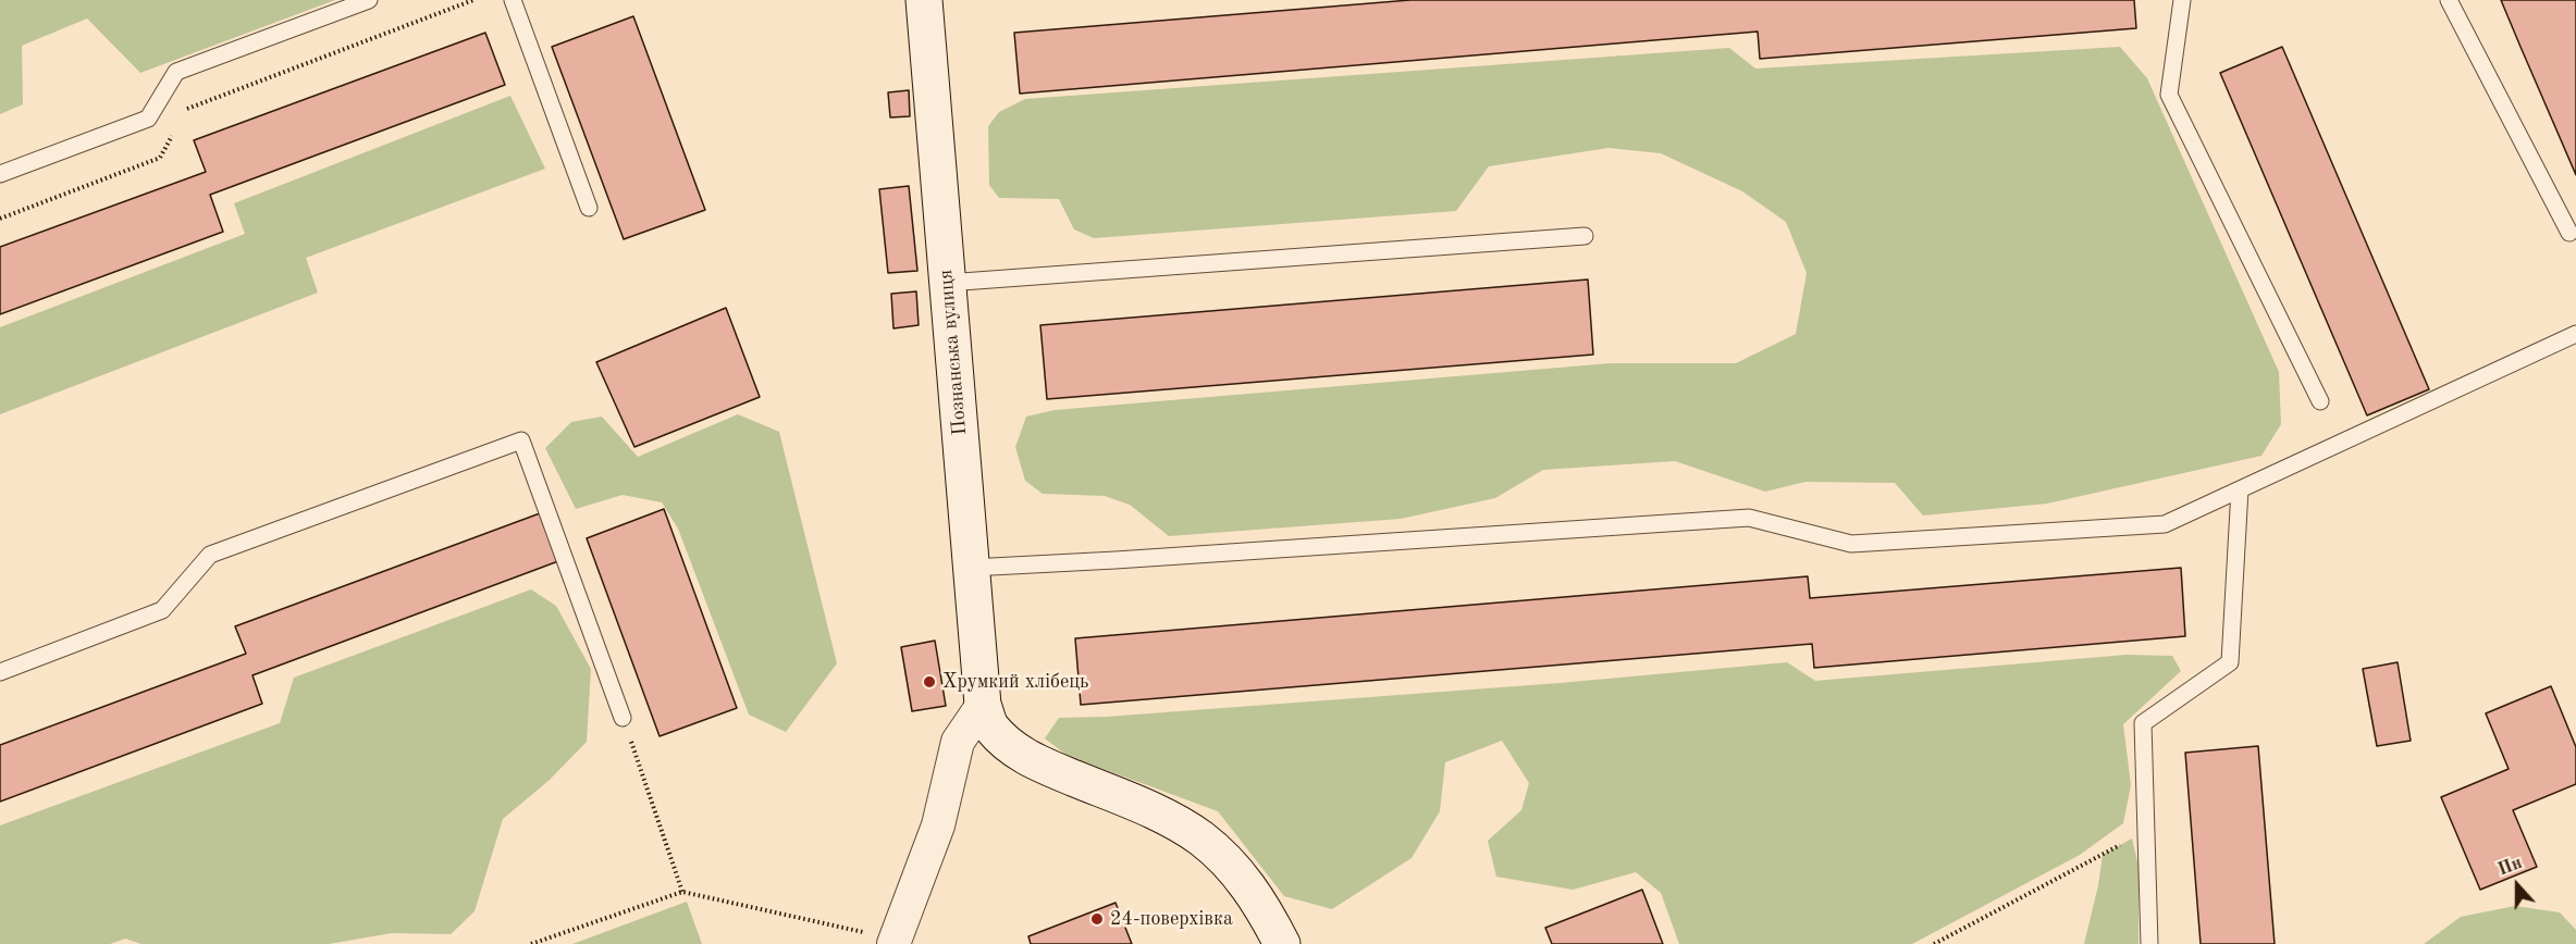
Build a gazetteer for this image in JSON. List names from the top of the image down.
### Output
{
  "streets": {
    "street": ["Познанська вулиця"]
  },
  "places": ["Хрумкий хлібець", "24-поверхівка"],
  "north": "top"
}
